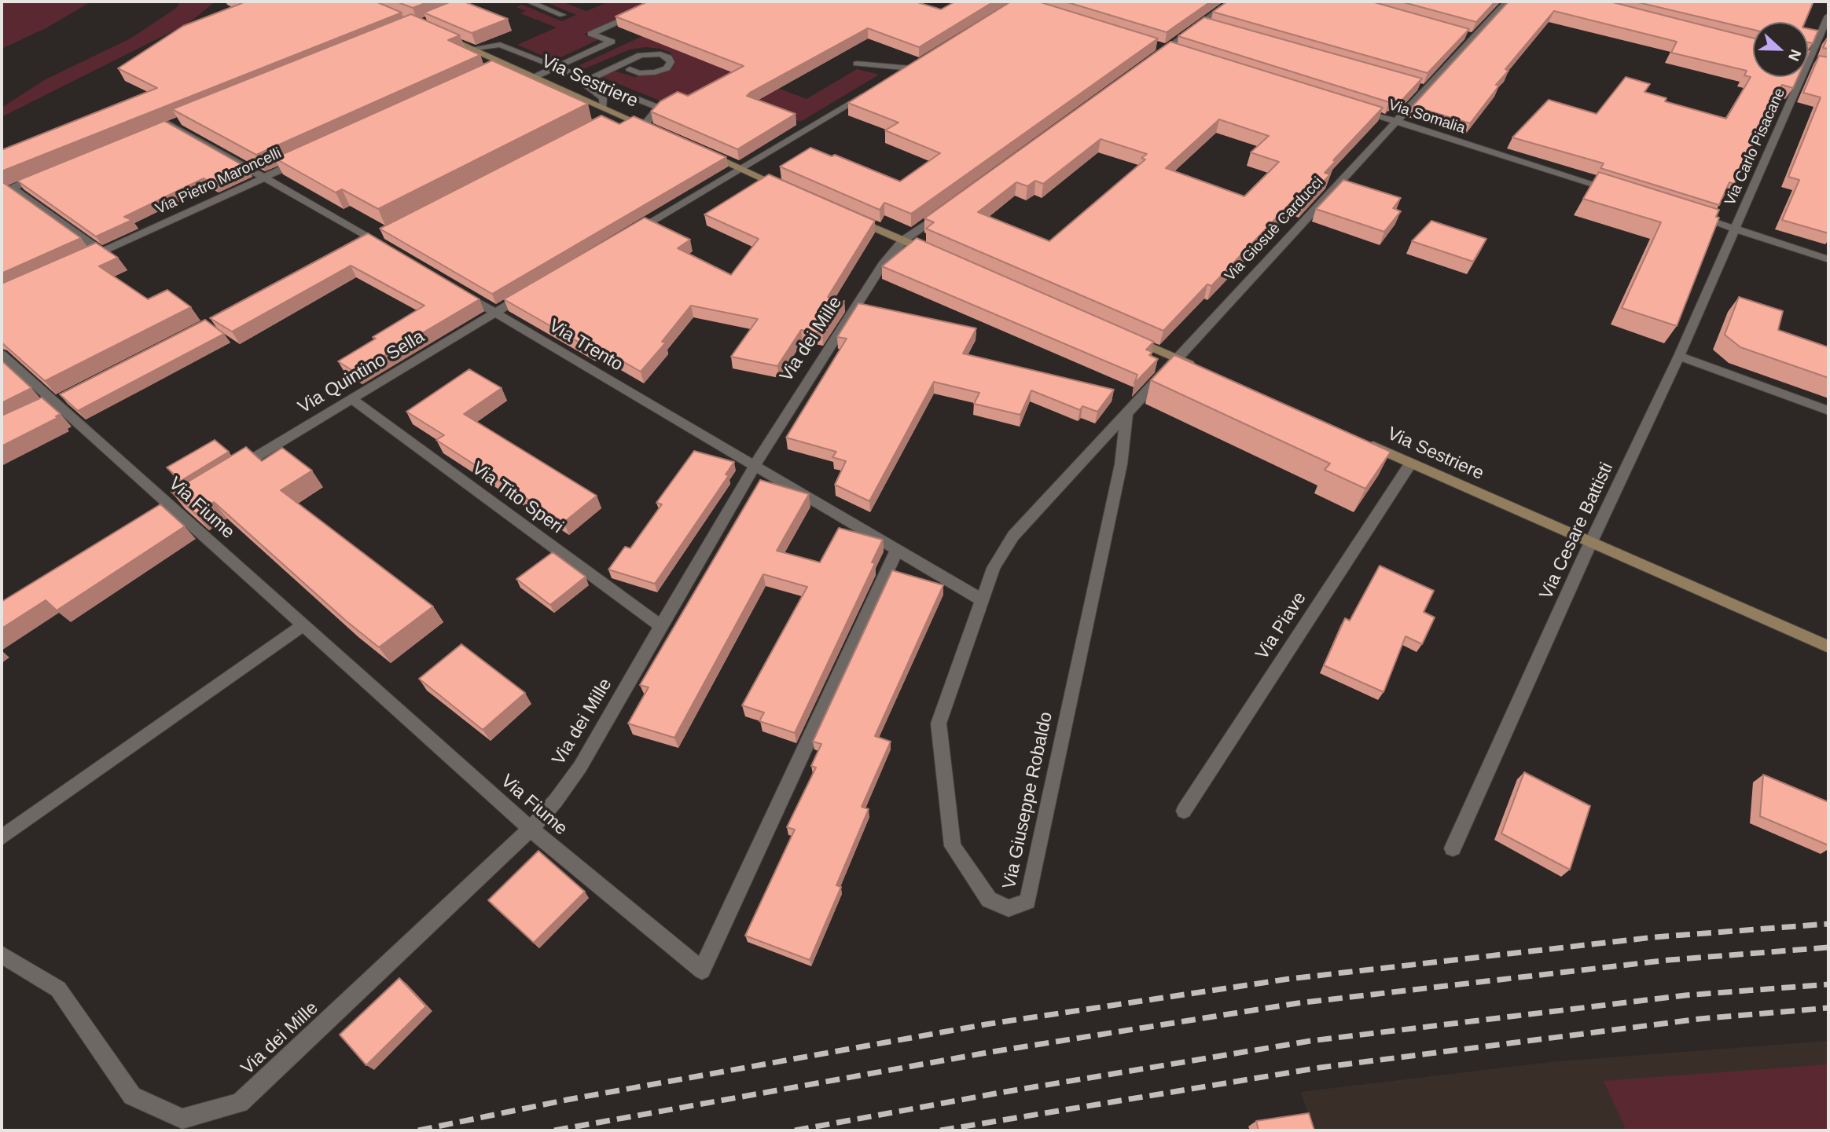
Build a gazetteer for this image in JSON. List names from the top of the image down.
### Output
{
  "streets": {
    "main road": ["Via Sestriere"],
    "street": [
      "Via Somalia",
      "Via Carlo Pisacane",
      "Via Pietro Maroncelli",
      "Via Giosuè Carducci",
      "Via dei Mille",
      "Via Trento",
      "Via Quintino Sella",
      "Via Tito Speri",
      "Via Fiume",
      "Via Cesare Battisti",
      "Via Piave",
      "Via Giuseppe Robaldo"
    ]
  },
  "crossings": [
    ["Via Sestriere", "Via Cesare Battisti"],
    ["Via Sestriere", "Via Piave"],
    ["Via Somalia", "Via Giosuè Carducci"],
    ["Via Carlo Pisacane", "Via Cesare Battisti"],
    ["Via Giosuè Carducci", "Via Giuseppe Robaldo"],
    ["Via dei Mille", "Via Trento"],
    ["Via dei Mille", "Via Tito Speri"],
    ["Via dei Mille", "Via Fiume"],
    ["Via Trento", "Via Quintino Sella"],
    ["Via Trento", "Via Fiume"],
    ["Via Trento", "Via Giuseppe Robaldo"],
    ["Via Quintino Sella", "Via Tito Speri"]
  ],
  "north": "right"
}
